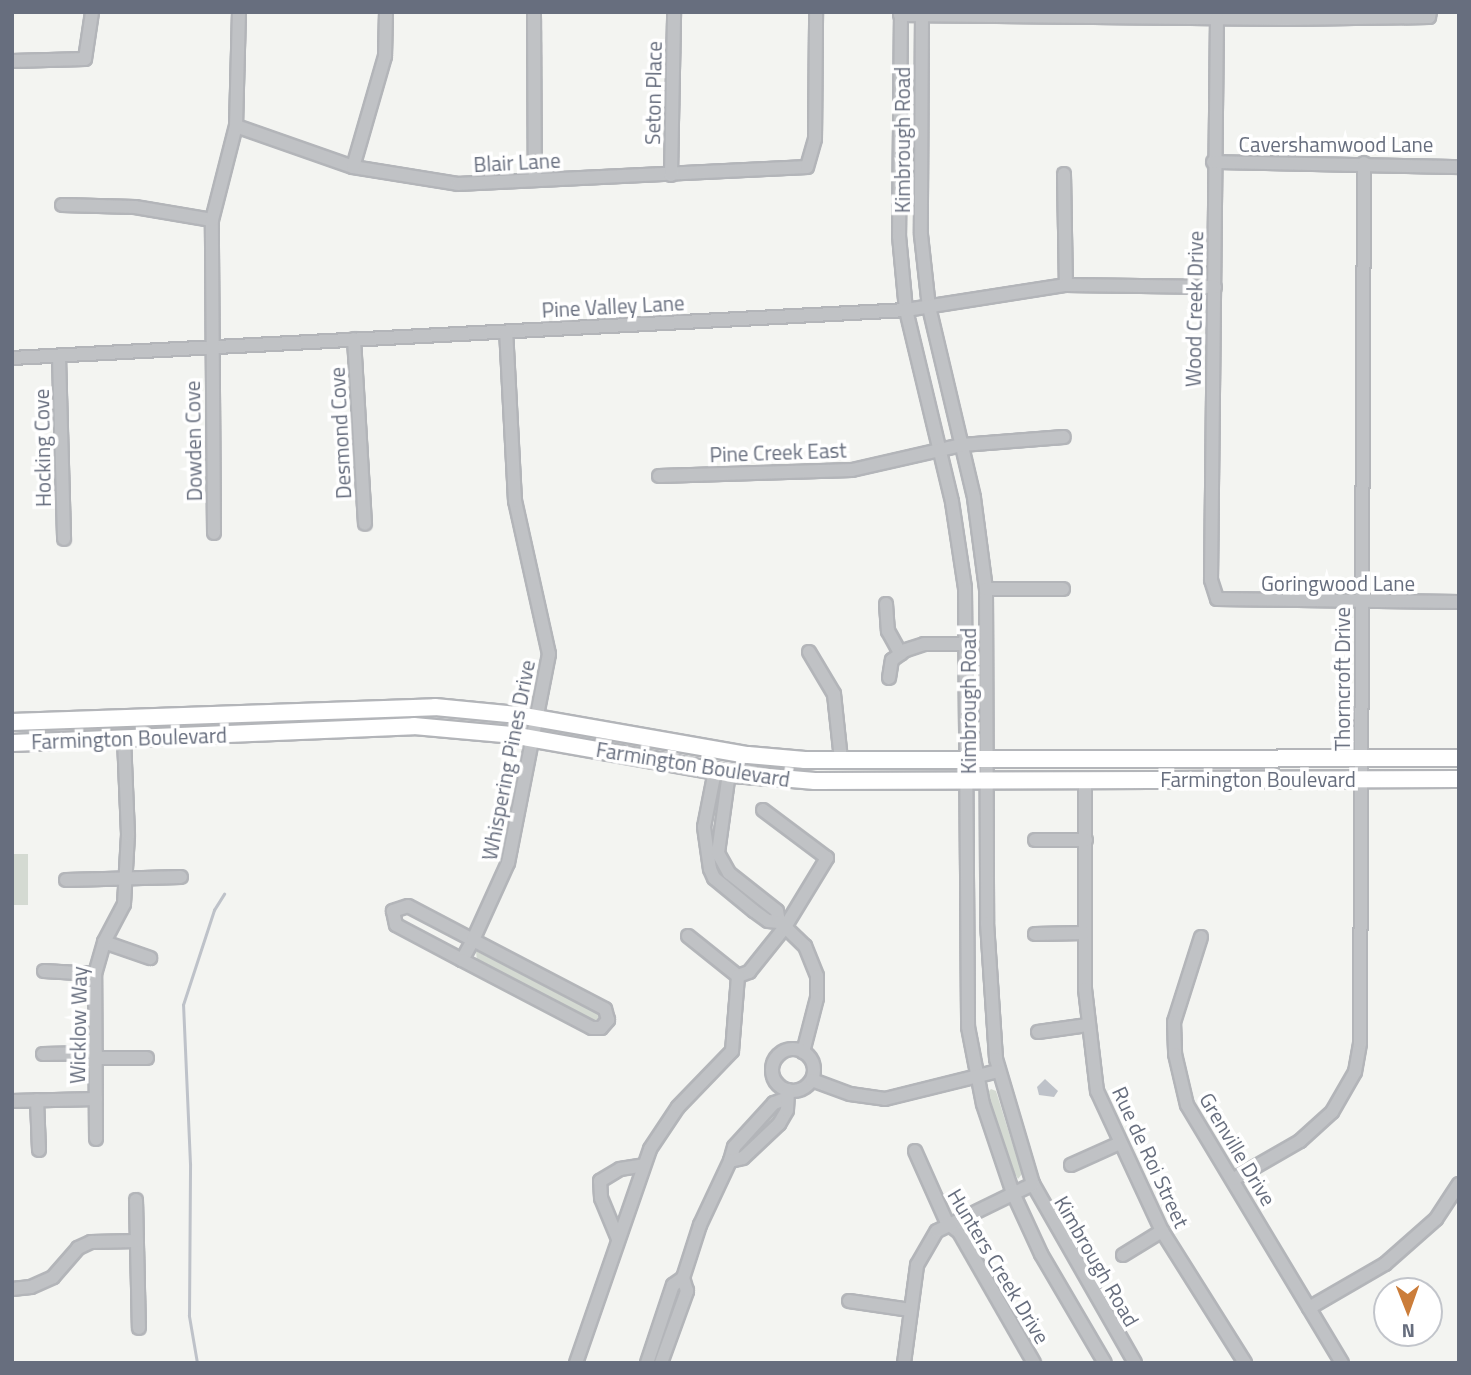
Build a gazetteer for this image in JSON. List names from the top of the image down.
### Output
{
  "streets": {
    "main road": ["Farmington Boulevard"],
    "street": [
      "Seton Place",
      "Kimbrough Road",
      "Cavershamwood Lane",
      "Blair Lane",
      "Pine Valley Lane",
      "Wood Creek Drive",
      "Desmond Cove",
      "Dowden Cove",
      "Hocking Cove",
      "Pine Creek East",
      "Goringwood Lane",
      "Thorncroft Drive",
      "Whispering Pines Drive",
      "Wicklow Way",
      "Grenville Drive",
      "Rue de Roi Street",
      "Hunters Creek Drive"
    ]
  },
  "crossings": [
    ["Seton Place", "Blair Lane"],
    ["Kimbrough Road", "Pine Valley Lane"],
    ["Kimbrough Road", "Pine Creek East"],
    ["Kimbrough Road", "Farmington Boulevard"],
    ["Cavershamwood Lane", "Wood Creek Drive"],
    ["Cavershamwood Lane", "Thorncroft Drive"],
    ["Blair Lane", "Dowden Cove"],
    ["Pine Valley Lane", "Wood Creek Drive"],
    ["Pine Valley Lane", "Desmond Cove"],
    ["Pine Valley Lane", "Dowden Cove"],
    ["Pine Valley Lane", "Hocking Cove"],
    ["Pine Valley Lane", "Whispering Pines Drive"],
    ["Wood Creek Drive", "Goringwood Lane"],
    ["Goringwood Lane", "Thorncroft Drive"],
    ["Thorncroft Drive", "Farmington Boulevard"],
    ["Thorncroft Drive", "Grenville Drive"],
    ["Farmington Boulevard", "Whispering Pines Drive"],
    ["Farmington Boulevard", "Wicklow Way"],
    ["Farmington Boulevard", "Rue de Roi Street"]
  ],
  "north": "bottom"
}
